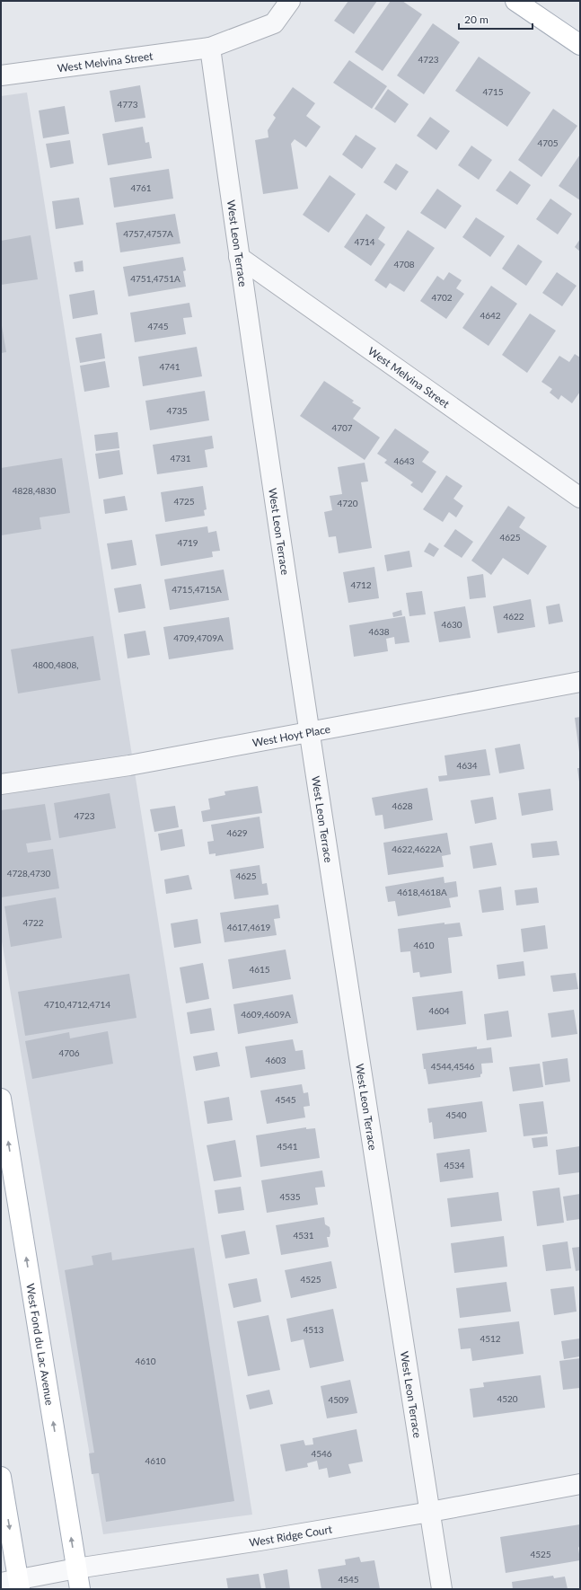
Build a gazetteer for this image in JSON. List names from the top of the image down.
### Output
{
  "streets": {
    "main road": ["West Fond du Lac Avenue"],
    "street": [
      "West Melvina Street",
      "West Leon Terrace",
      "West Hoyt Place",
      "West Ridge Court"
    ]
  },
  "crossings": [
    ["West Melvina Street", "West Leon Terrace"],
    ["West Leon Terrace", "West Hoyt Place"],
    ["West Leon Terrace", "West Ridge Court"],
    ["West Fond du Lac Avenue", "West Ridge Court"]
  ],
  "one_way": ["West Fond du Lac Avenue"],
  "house_numbers": [
    "4723",
    "4715",
    "4773",
    "4705",
    "4761",
    "4757,4757A",
    "4714",
    "4708",
    "4751,4751A",
    "4702",
    "4642",
    "4745",
    "4741",
    "4735",
    "4707",
    "4731",
    "4643",
    "4828,4830",
    "4725",
    "4720",
    "4625",
    "4719",
    "4712",
    "4715,4715A",
    "4622",
    "4630",
    "4638",
    "4709,4709A",
    "4800,4808,",
    "4634",
    "4628",
    "4723",
    "4629",
    "4622,4622A",
    "4728,4730",
    "4625",
    "4618,4618A",
    "4722",
    "4617,4619",
    "4610",
    "4615",
    "4710,4712,4714",
    "4604",
    "4609,4609A",
    "4706",
    "4603",
    "4544,4546",
    "4545",
    "4540",
    "4541",
    "4534",
    "4535",
    "4531",
    "4525",
    "4513",
    "4512",
    "4610",
    "4520",
    "4509",
    "4546",
    "4610",
    "4525",
    "4545"
  ],
  "scale_bar": "20 m"
}
